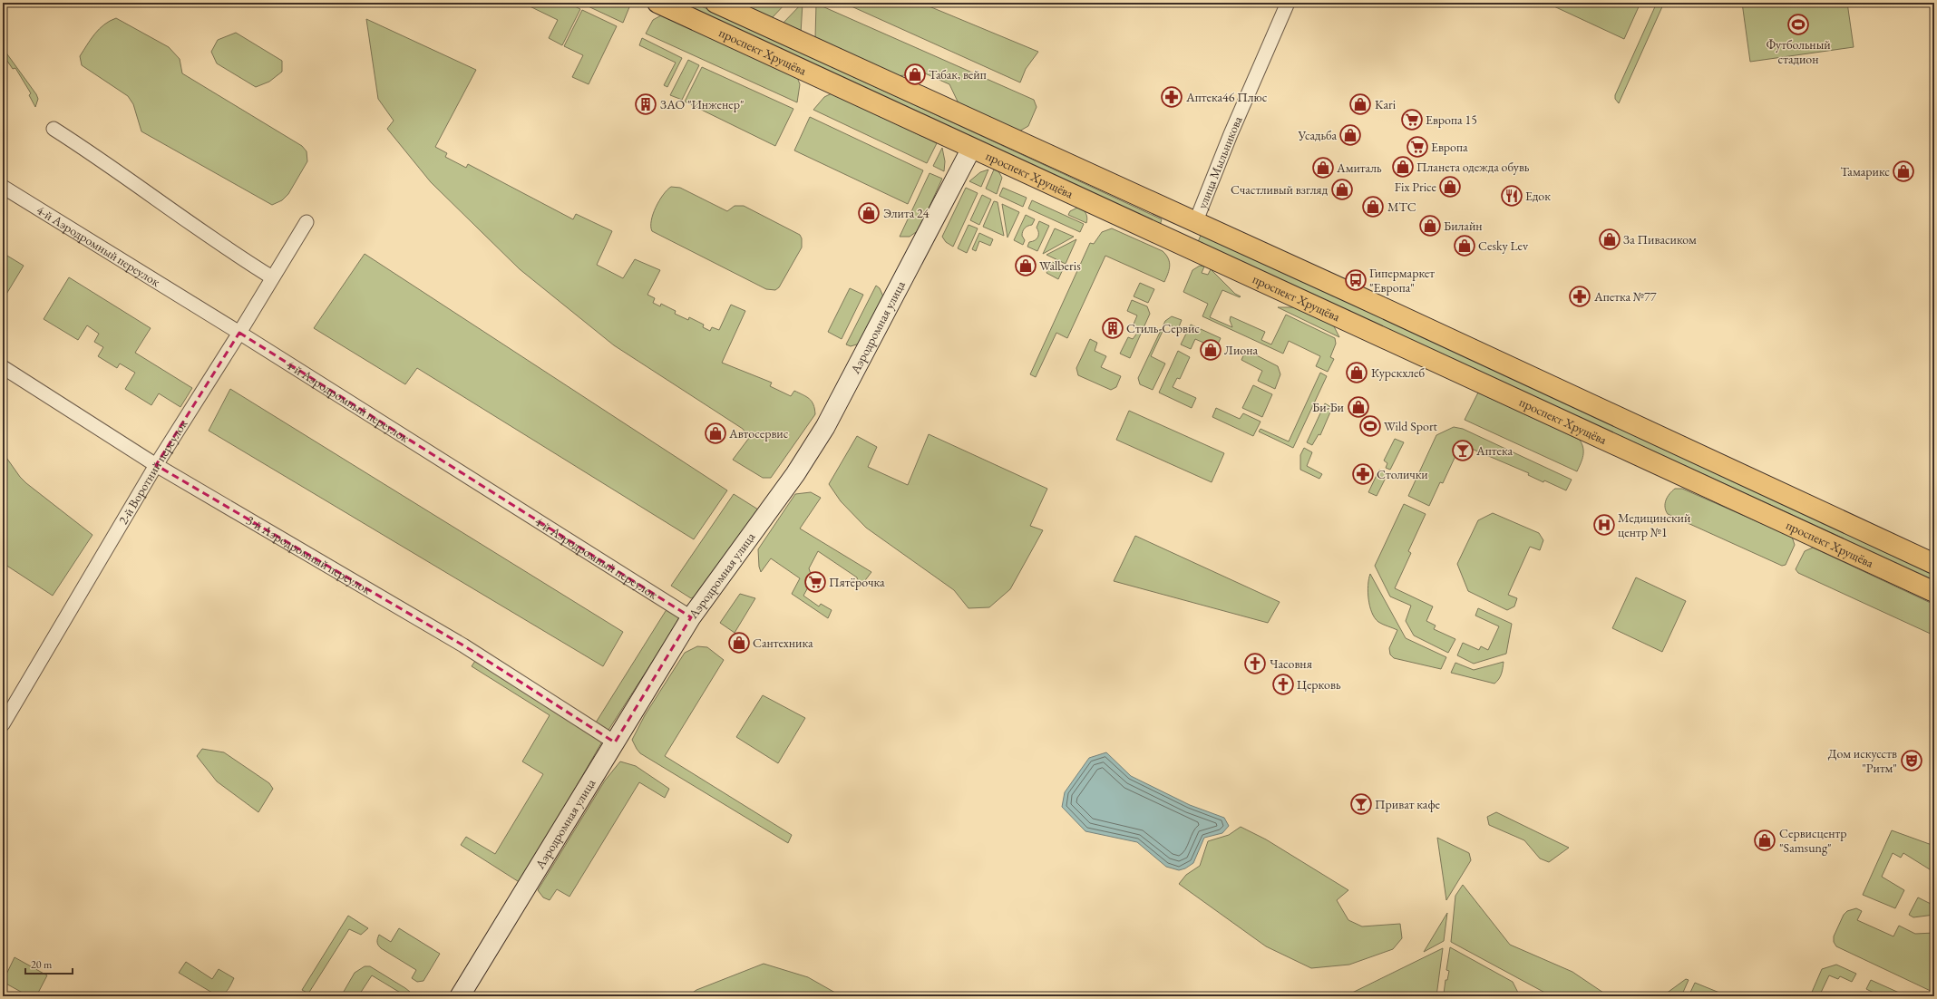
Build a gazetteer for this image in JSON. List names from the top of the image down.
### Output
{
  "streets": {
    "main road": ["проспект Хрущёва"],
    "street": [
      "улица Мыльникова",
      "4-й Аэродромный переулок",
      "Аэродромная улица",
      "2-й Воротний переулок",
      "3-й Аэродромный переулок"
    ]
  },
  "crossings": [
    ["проспект Хрущёва", "улица Мыльникова"],
    ["проспект Хрущёва", "Аэродромная улица"],
    ["4-й Аэродромный переулок", "Аэродромная улица"],
    ["4-й Аэродромный переулок", "2-й Воротний переулок"],
    ["Аэродромная улица", "3-й Аэродромный переулок"],
    ["2-й Воротний переулок", "3-й Аэродромный переулок"]
  ],
  "places": {
    "sports": ["Футбольный стадион", "Wild Sport"],
    "shop": [
      "Табак, вейп",
      "Kari",
      "Усадьба",
      "Планета одежда обувь",
      "Амиталь",
      "Тамарикс",
      "Fix Price",
      "Счастливый взгляд",
      "МТС",
      "Элита 24",
      "Билайн",
      "За Пивасиком",
      "Cesky Lev",
      "Walberis",
      "Лиона",
      "Курскхлеб",
      "Би-Би",
      "Автосервис",
      "Сантехника",
      "Сервисцентр \"Samsung\""
    ],
    "pharmacy": ["Аптека46 Плюс", "Апетка №77", "Столички"],
    "building": ["ЗАО \"Инженер\"", "Стиль-Сервис"],
    "supermarket": ["Европа 15", "Европа", "Пятёрочка"],
    "restaurant": ["Едок"],
    "bus stop": ["Гипермаркет \"Европа\""],
    "bar": ["Аптека", "Приват кафе"],
    "hospital": ["Медицинский центр №1"],
    "church": ["Часовня", "Церковь"],
    "theatre": ["Дом искусств \"Ритм\""]
  },
  "scale_bar": "20 m"
}
